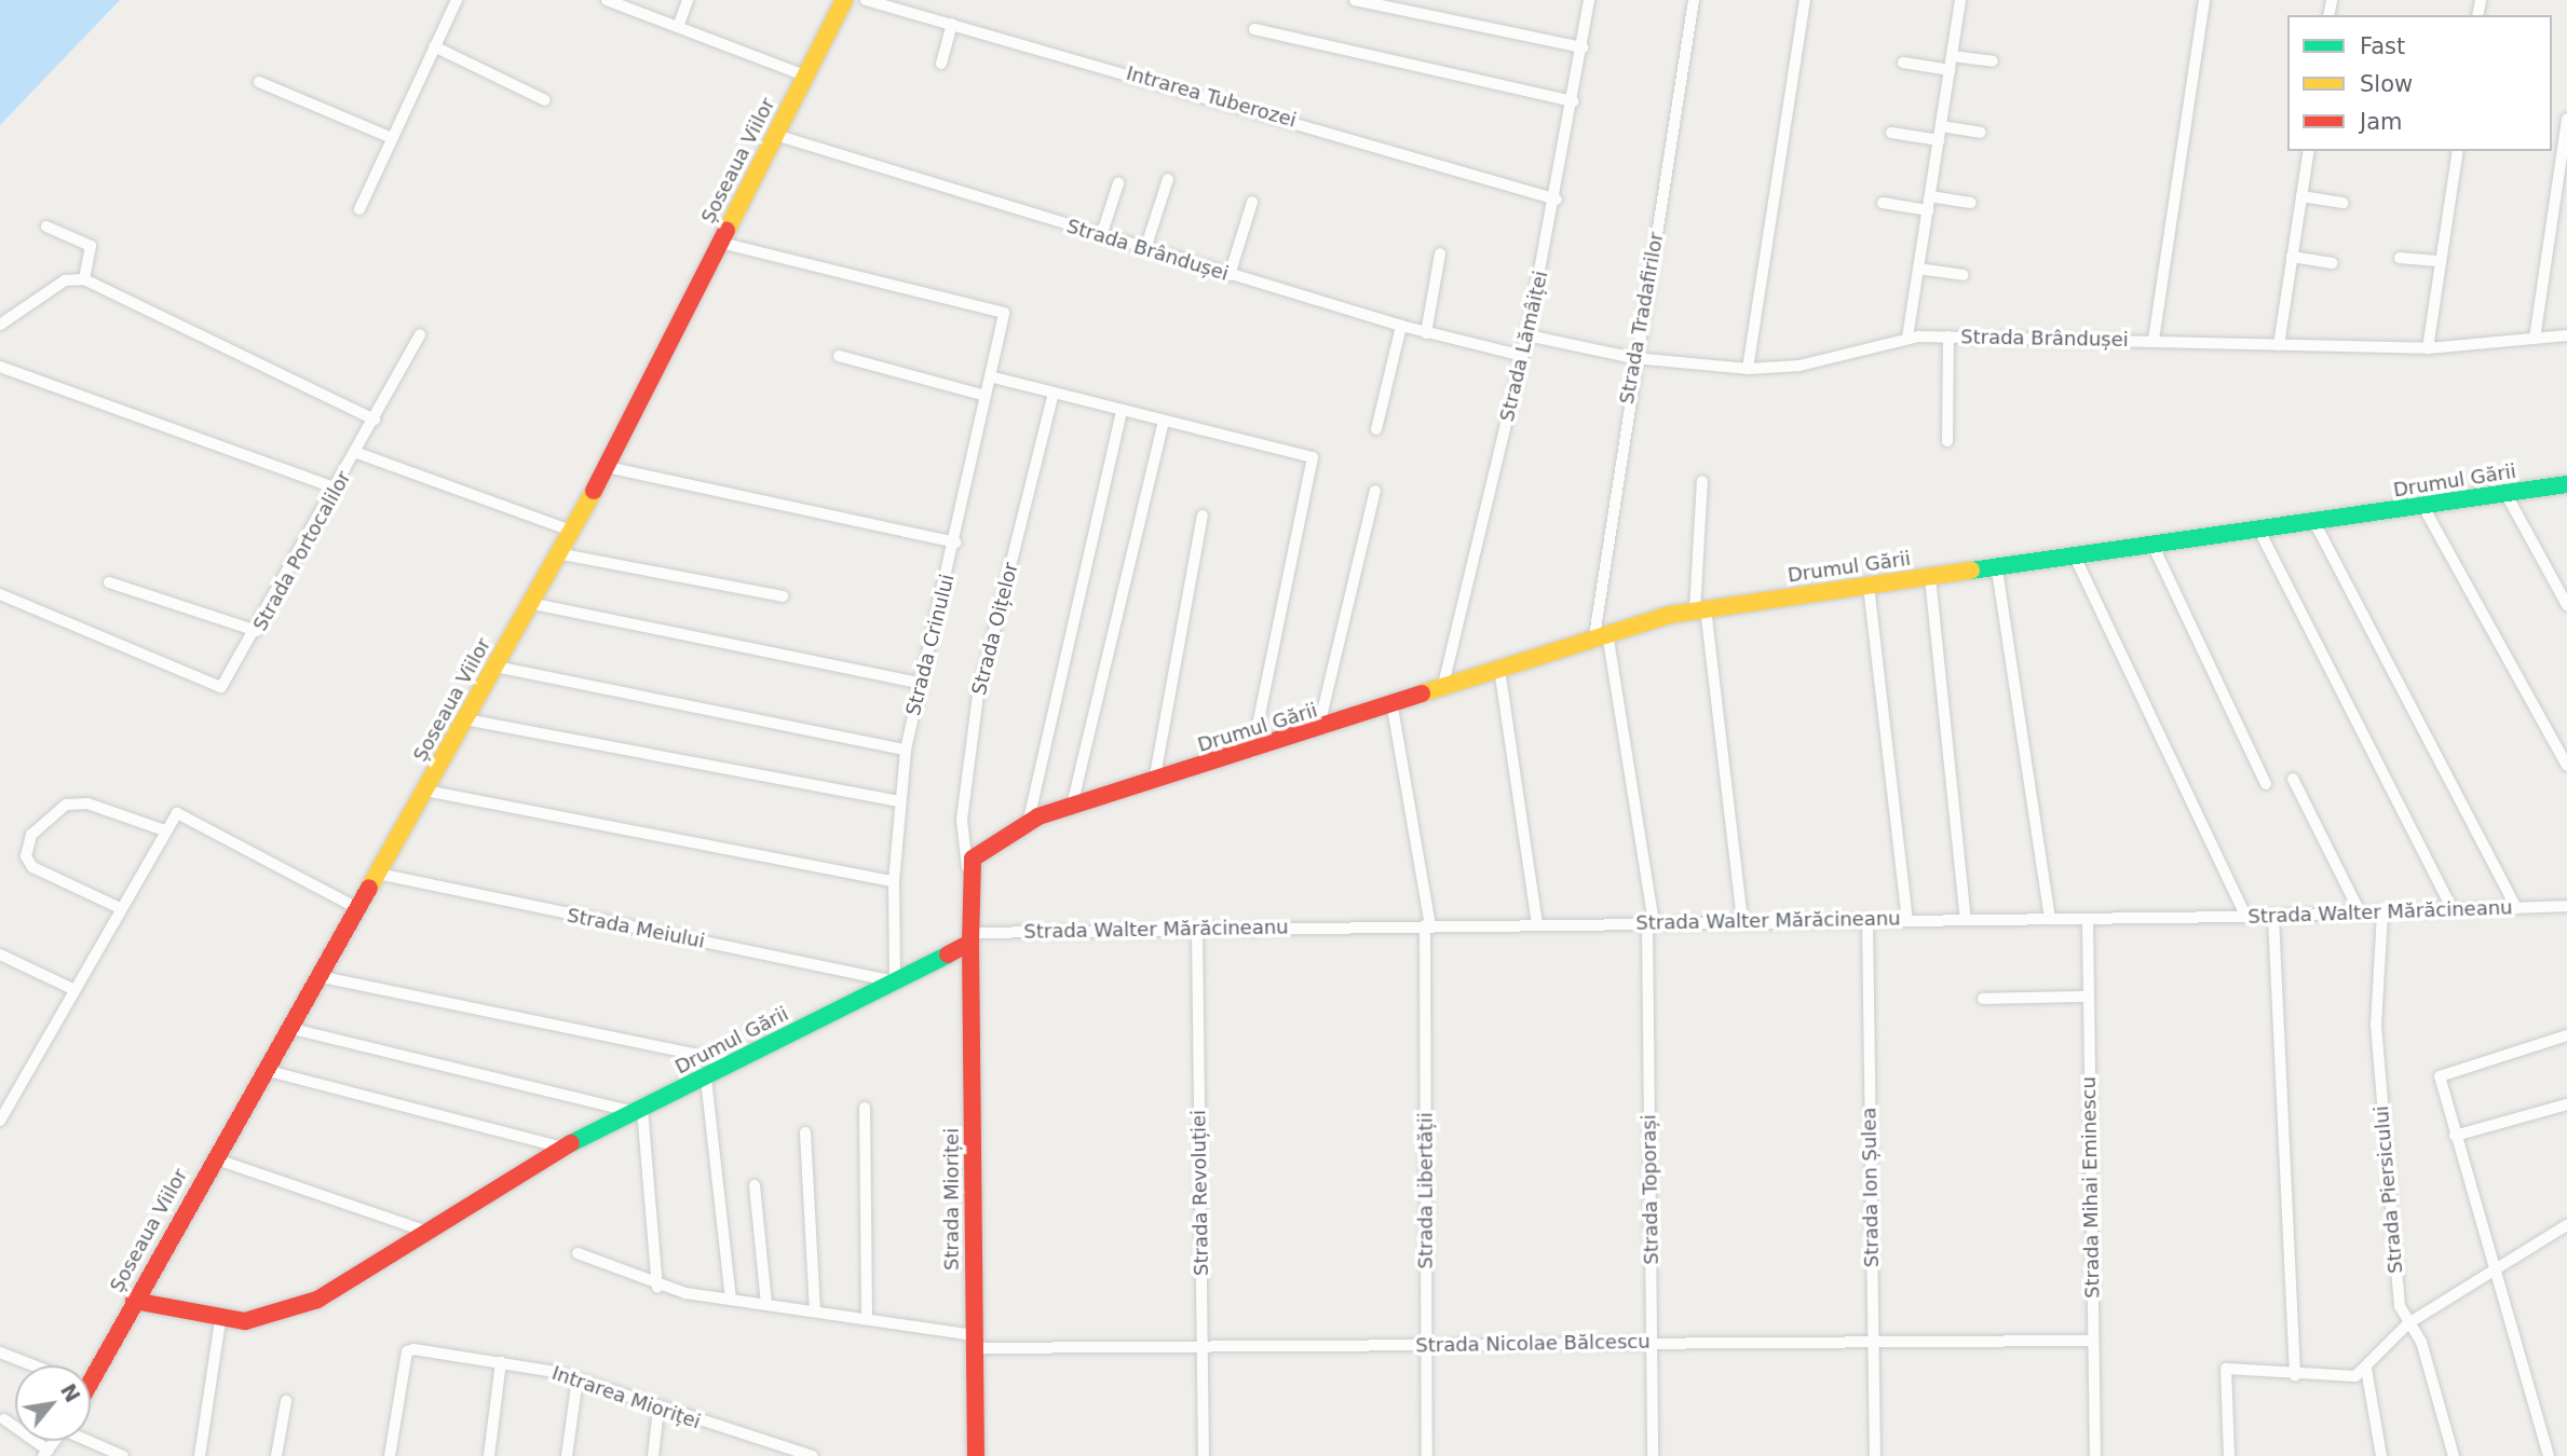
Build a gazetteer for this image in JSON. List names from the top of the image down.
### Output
{
  "streets": {
    "street": [
      "Intrarea Tuberozei",
      "Șoseaua Viilor",
      "Strada Brândușei",
      "Strada Tradafirilor",
      "Strada Lămâiței",
      "Drumul Gării",
      "Strada Portocalilor",
      "Strada Oițelor",
      "Strada Crinului",
      "Strada Walter Mărăcineanu",
      "Strada Meiului",
      "Strada Ion Șulea",
      "Strada Mihai Eminescu",
      "Strada Toporași",
      "Strada Piersicului",
      "Strada Libertății",
      "Strada Revoluției",
      "Strada Mioriței",
      "Strada Nicolae Bălcescu",
      "Intrarea Mioriței"
    ]
  },
  "crossings": [
    ["Intrarea Tuberozei", "Strada Lămâiței"],
    ["Șoseaua Viilor", "Strada Brândușei"],
    ["Șoseaua Viilor", "Drumul Gării"],
    ["Șoseaua Viilor", "Strada Portocalilor"],
    ["Șoseaua Viilor", "Strada Crinului"],
    ["Șoseaua Viilor", "Strada Meiului"],
    ["Strada Brândușei", "Strada Tradafirilor"],
    ["Strada Brândușei", "Strada Lămâiței"],
    ["Strada Tradafirilor", "Drumul Gării"],
    ["Strada Tradafirilor", "Strada Walter Mărăcineanu"],
    ["Strada Tradafirilor", "Strada Toporași"],
    ["Strada Lămâiței", "Drumul Gării"],
    ["Drumul Gării", "Strada Oițelor"],
    ["Drumul Gării", "Strada Crinului"],
    ["Drumul Gării", "Strada Walter Mărăcineanu"],
    ["Drumul Gării", "Strada Meiului"],
    ["Drumul Gării", "Strada Libertății"],
    ["Drumul Gării", "Strada Mioriței"],
    ["Strada Crinului", "Strada Meiului"],
    ["Strada Walter Mărăcineanu", "Strada Ion Șulea"],
    ["Strada Walter Mărăcineanu", "Strada Mihai Eminescu"],
    ["Strada Walter Mărăcineanu", "Strada Toporași"],
    ["Strada Walter Mărăcineanu", "Strada Piersicului"],
    ["Strada Walter Mărăcineanu", "Strada Libertății"],
    ["Strada Walter Mărăcineanu", "Strada Revoluției"],
    ["Strada Walter Mărăcineanu", "Strada Mioriței"],
    ["Strada Ion Șulea", "Strada Nicolae Bălcescu"],
    ["Strada Mihai Eminescu", "Strada Nicolae Bălcescu"],
    ["Strada Toporași", "Strada Nicolae Bălcescu"],
    ["Strada Libertății", "Strada Nicolae Bălcescu"],
    ["Strada Revoluției", "Strada Nicolae Bălcescu"],
    ["Strada Mioriței", "Strada Nicolae Bălcescu"]
  ],
  "legend": ["Fast", "Slow", "Jam"],
  "north": "top right"
}
